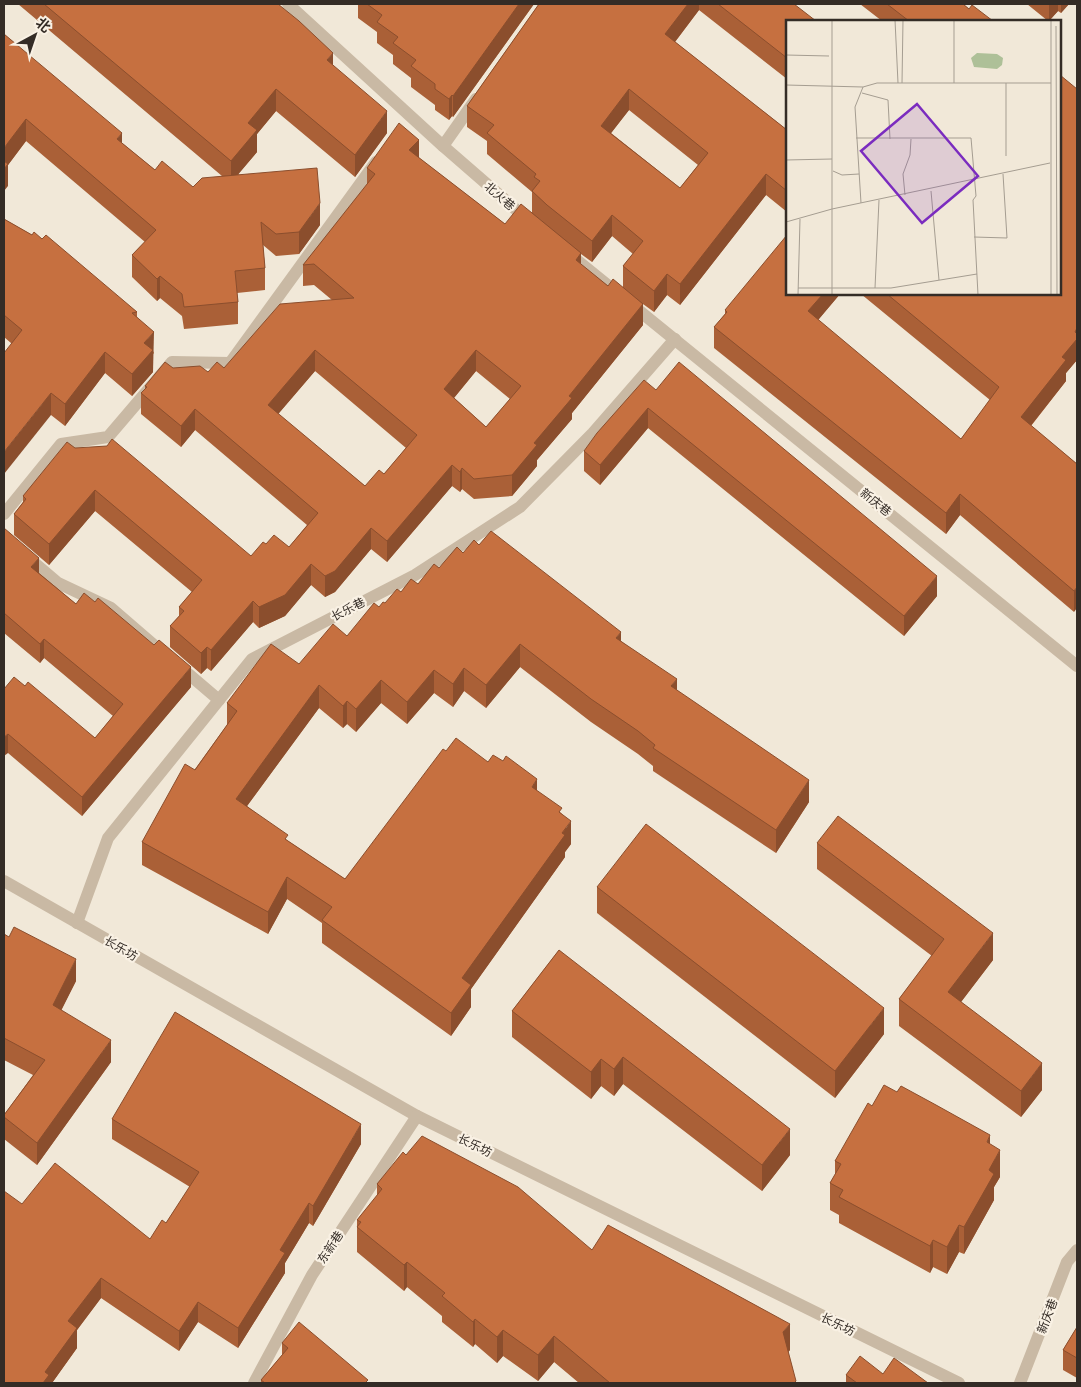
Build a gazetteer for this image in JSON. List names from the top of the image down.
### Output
{
  "streets": {
    "street": [
      "北火巷",
      "新庆巷",
      "长乐巷",
      "长乐坊",
      "东新巷"
    ]
  },
  "crossings": [
    ["新庆巷", "长乐巷"],
    ["长乐巷", "长乐坊"],
    ["长乐坊", "东新巷"]
  ],
  "north": "top right"
}
